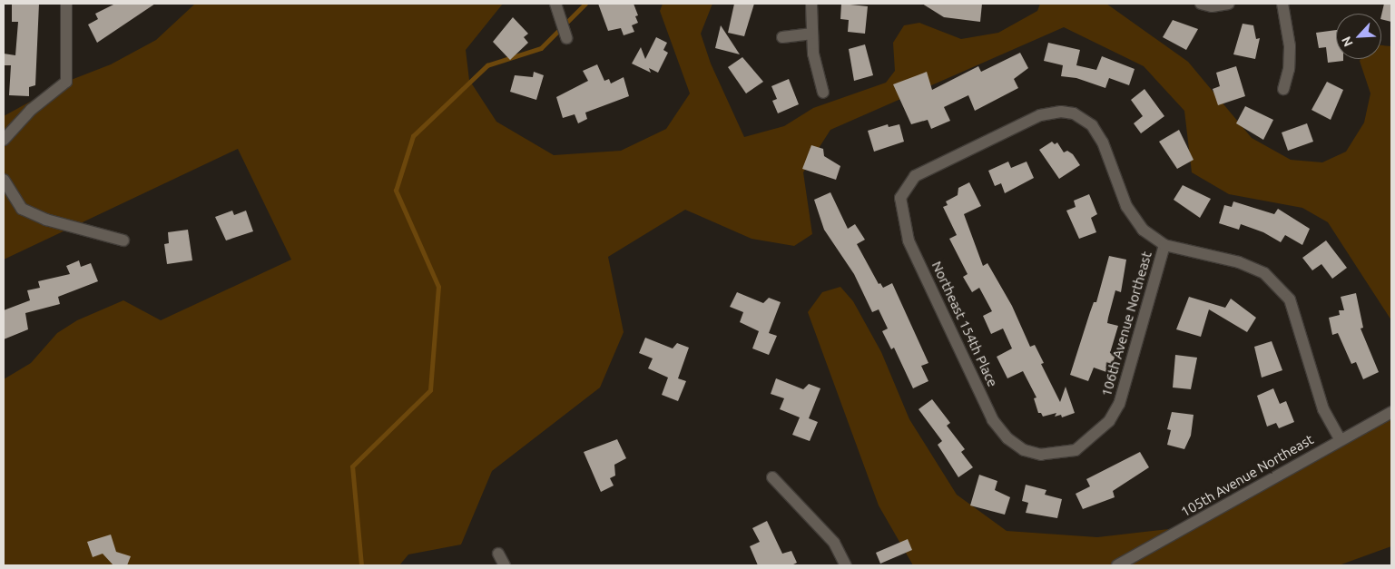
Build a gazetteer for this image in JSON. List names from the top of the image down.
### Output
{
  "streets": {
    "street": ["Northeast 154th Place", "106th Avenue Northeast", "105th Avenue Northeast"]
  },
  "crossings": [
    ["Northeast 154th Place", "106th Avenue Northeast"]
  ],
  "north": "bottom left"
}
